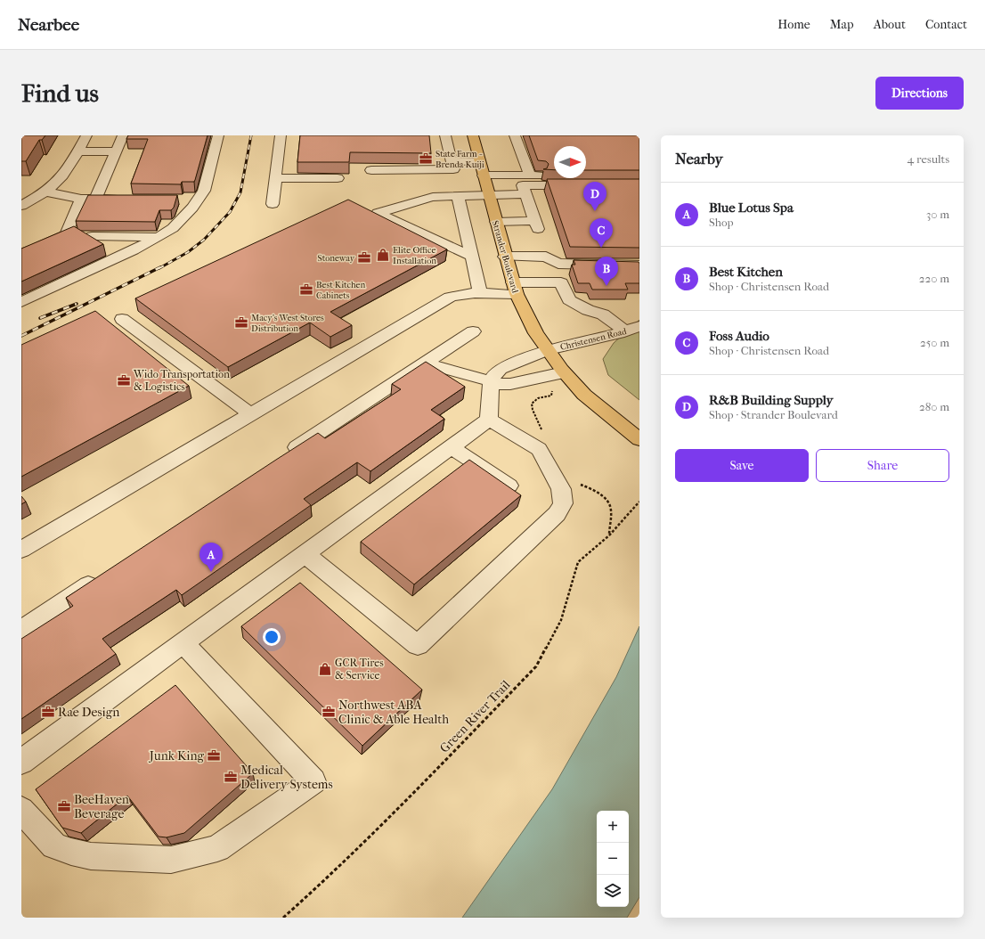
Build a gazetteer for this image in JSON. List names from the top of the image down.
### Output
{
  "streets": {
    "main road": ["Strander Boulevard"],
    "street": ["Christensen Road"],
    "path": ["Green River Trail"]
  },
  "crossings": [
    ["Strander Boulevard", "Christensen Road"]
  ],
  "places": {
    "office": [
      "State Farm - Brenda Kuiji",
      "Stoneway",
      "Best Kitchen Cabinets",
      "Macy's West Stores Distribution",
      "Wido Transportation & Logistics",
      "Rae Design",
      "Northwest ABA Clinic & Able Health",
      "Junk King",
      "Medical Delivery Systems",
      "BeeHaven Beverage"
    ],
    "shop": ["Elite Office Installation", "GCR Tires & Service"]
  },
  "north": "right",
  "page": {
    "header": "Nearbee",
    "nav": [
      "Home",
      "Map",
      "About",
      "Contact"
    ],
    "buttons": [
      "Directions",
      ["Save", "Share"]
    ],
    "title": "Find us",
    "heading": ["Nearby", "4 results"],
    "pins": [
      "D",
      "C",
      "B",
      "A"
    ],
    "list": [
      {
        "mark": "A",
        "name": "Blue Lotus Spa",
        "note": "Shop",
        "value": "30 m"
      },
      {
        "mark": "B",
        "name": "Best Kitchen",
        "note": "Shop · Christensen Road",
        "value": "220 m"
      },
      {
        "mark": "C",
        "name": "Foss Audio",
        "note": "Shop · Christensen Road",
        "value": "250 m"
      },
      {
        "mark": "D",
        "name": "R&B Building Supply",
        "note": "Shop · Strander Boulevard",
        "value": "280 m"
      }
    ],
    "map_buttons": ["+", "−"]
  }
}
